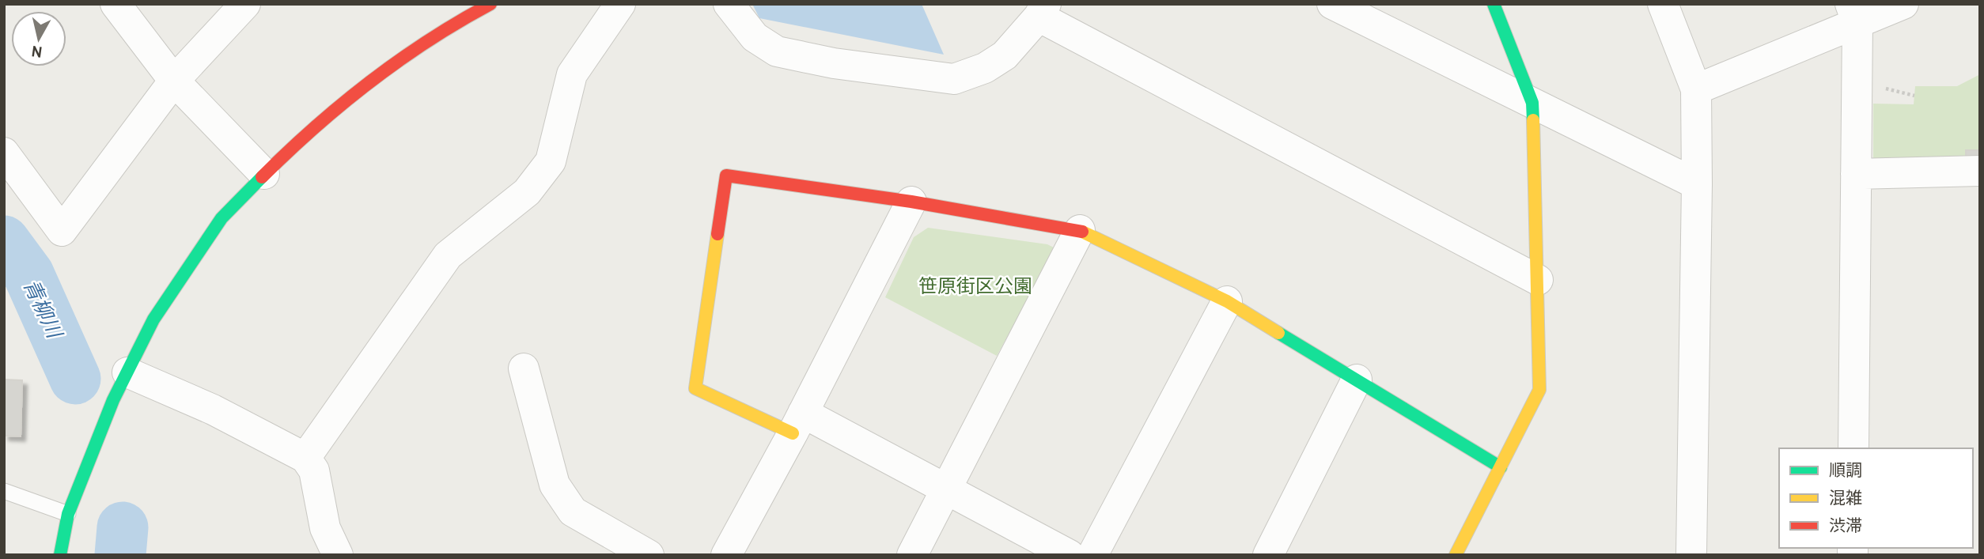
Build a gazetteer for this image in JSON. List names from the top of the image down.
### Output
{
  "water": ["青柳川"],
  "parks": ["笹原街区公園"],
  "legend": ["順調", "混雑", "渋滞"],
  "north": "bottom"
}
